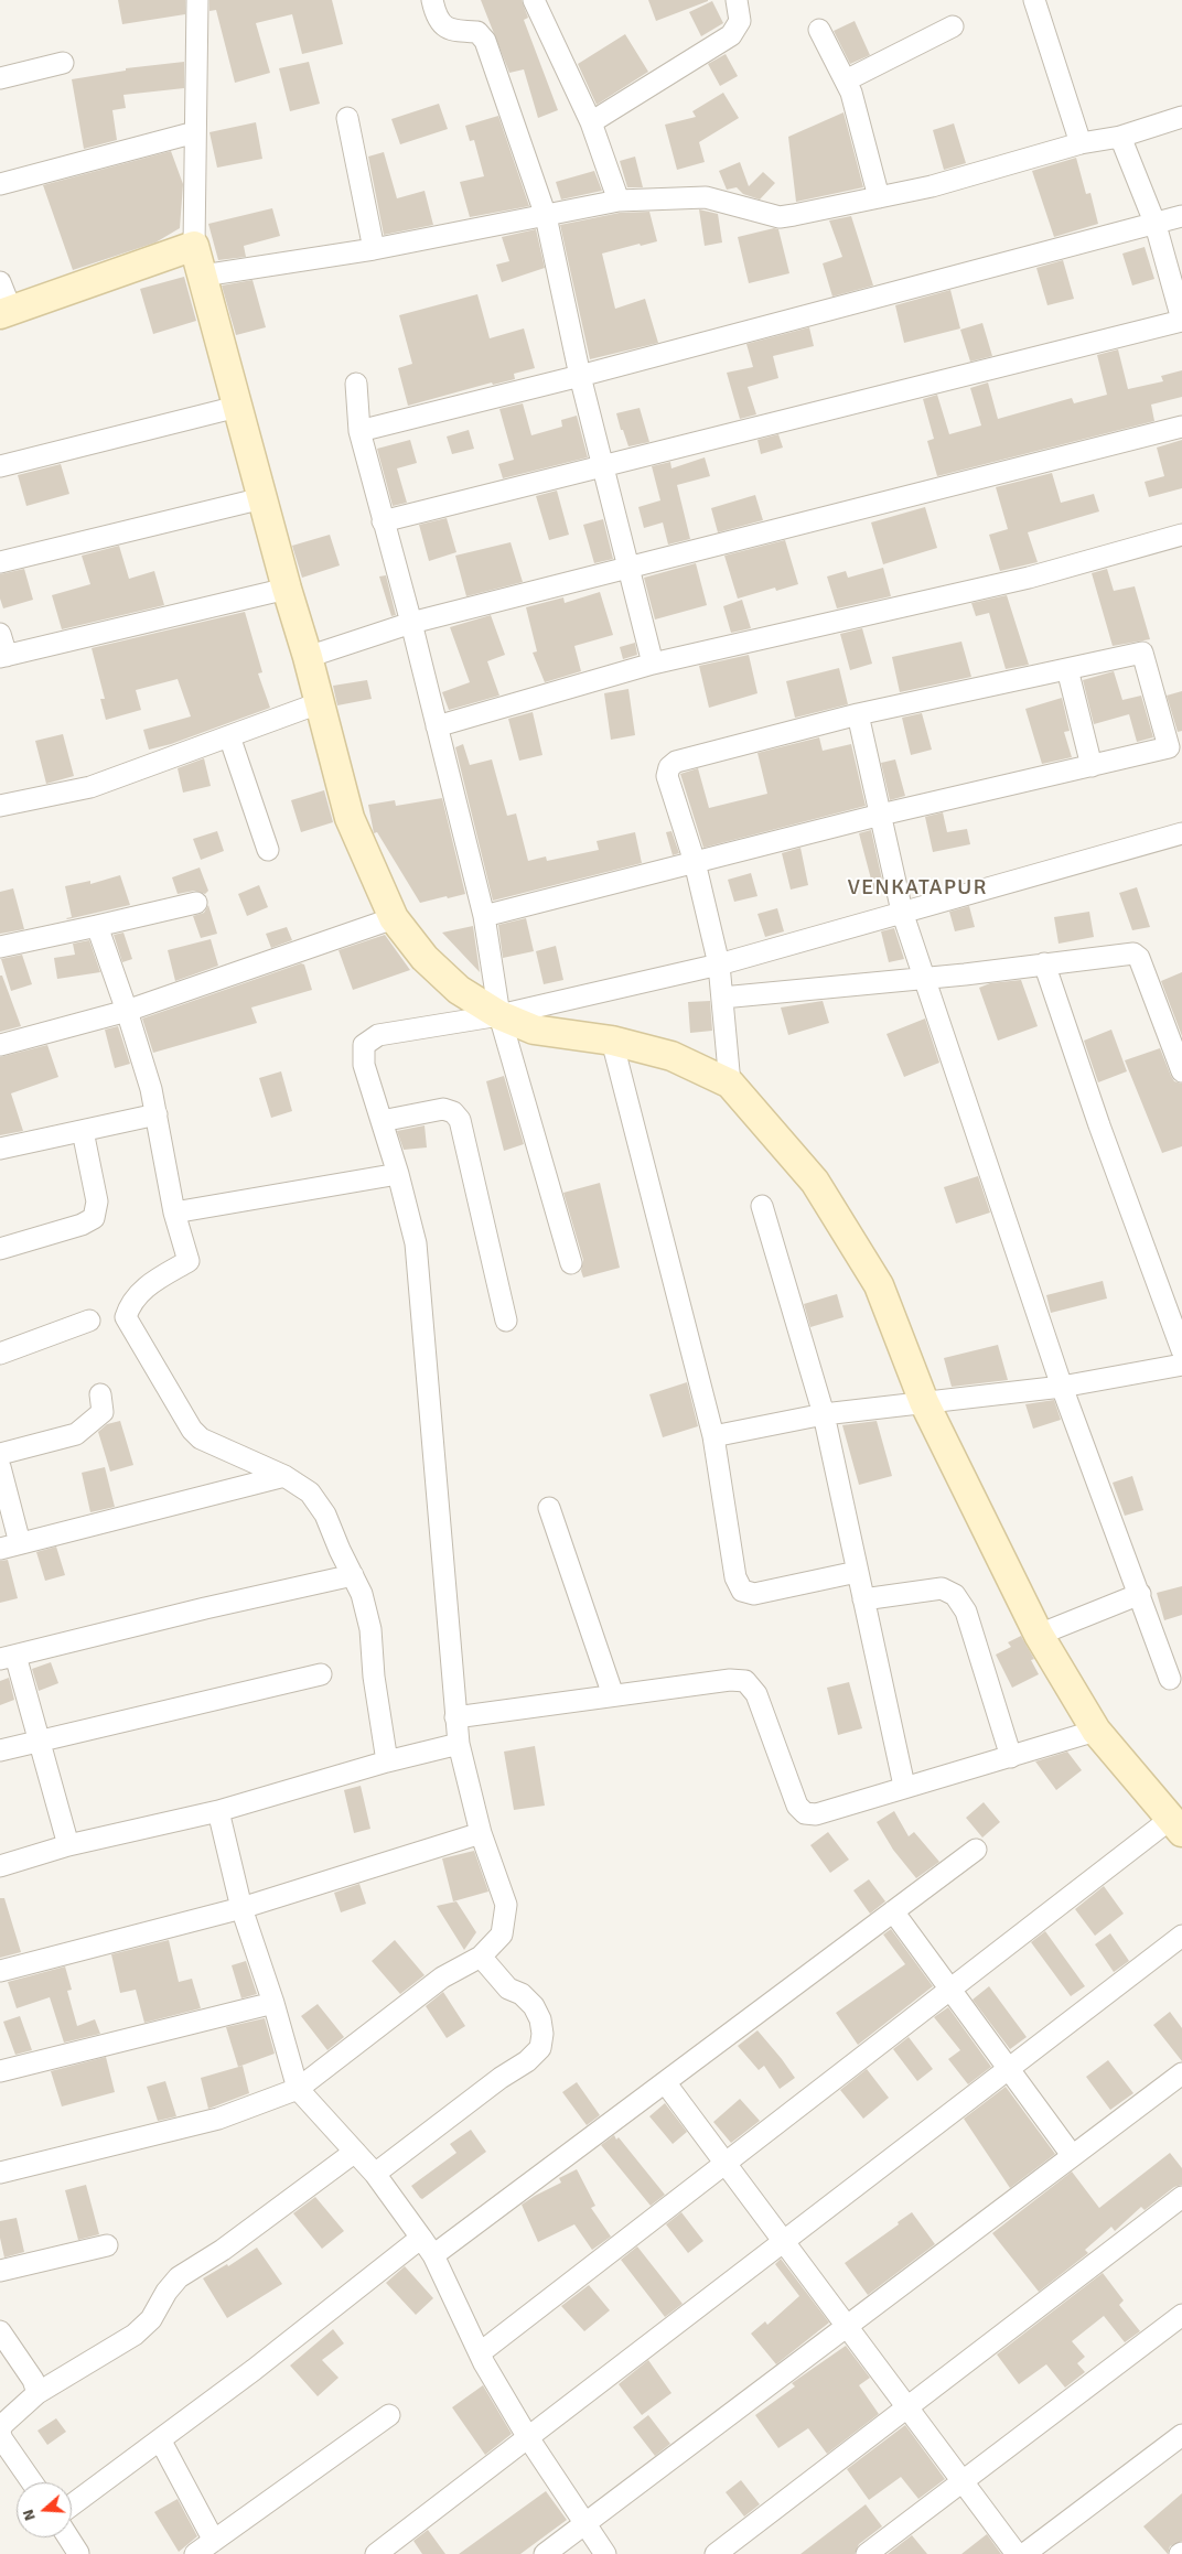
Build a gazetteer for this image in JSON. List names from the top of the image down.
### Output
{
  "districts": ["VENKATAPUR"],
  "north": "left"
}
